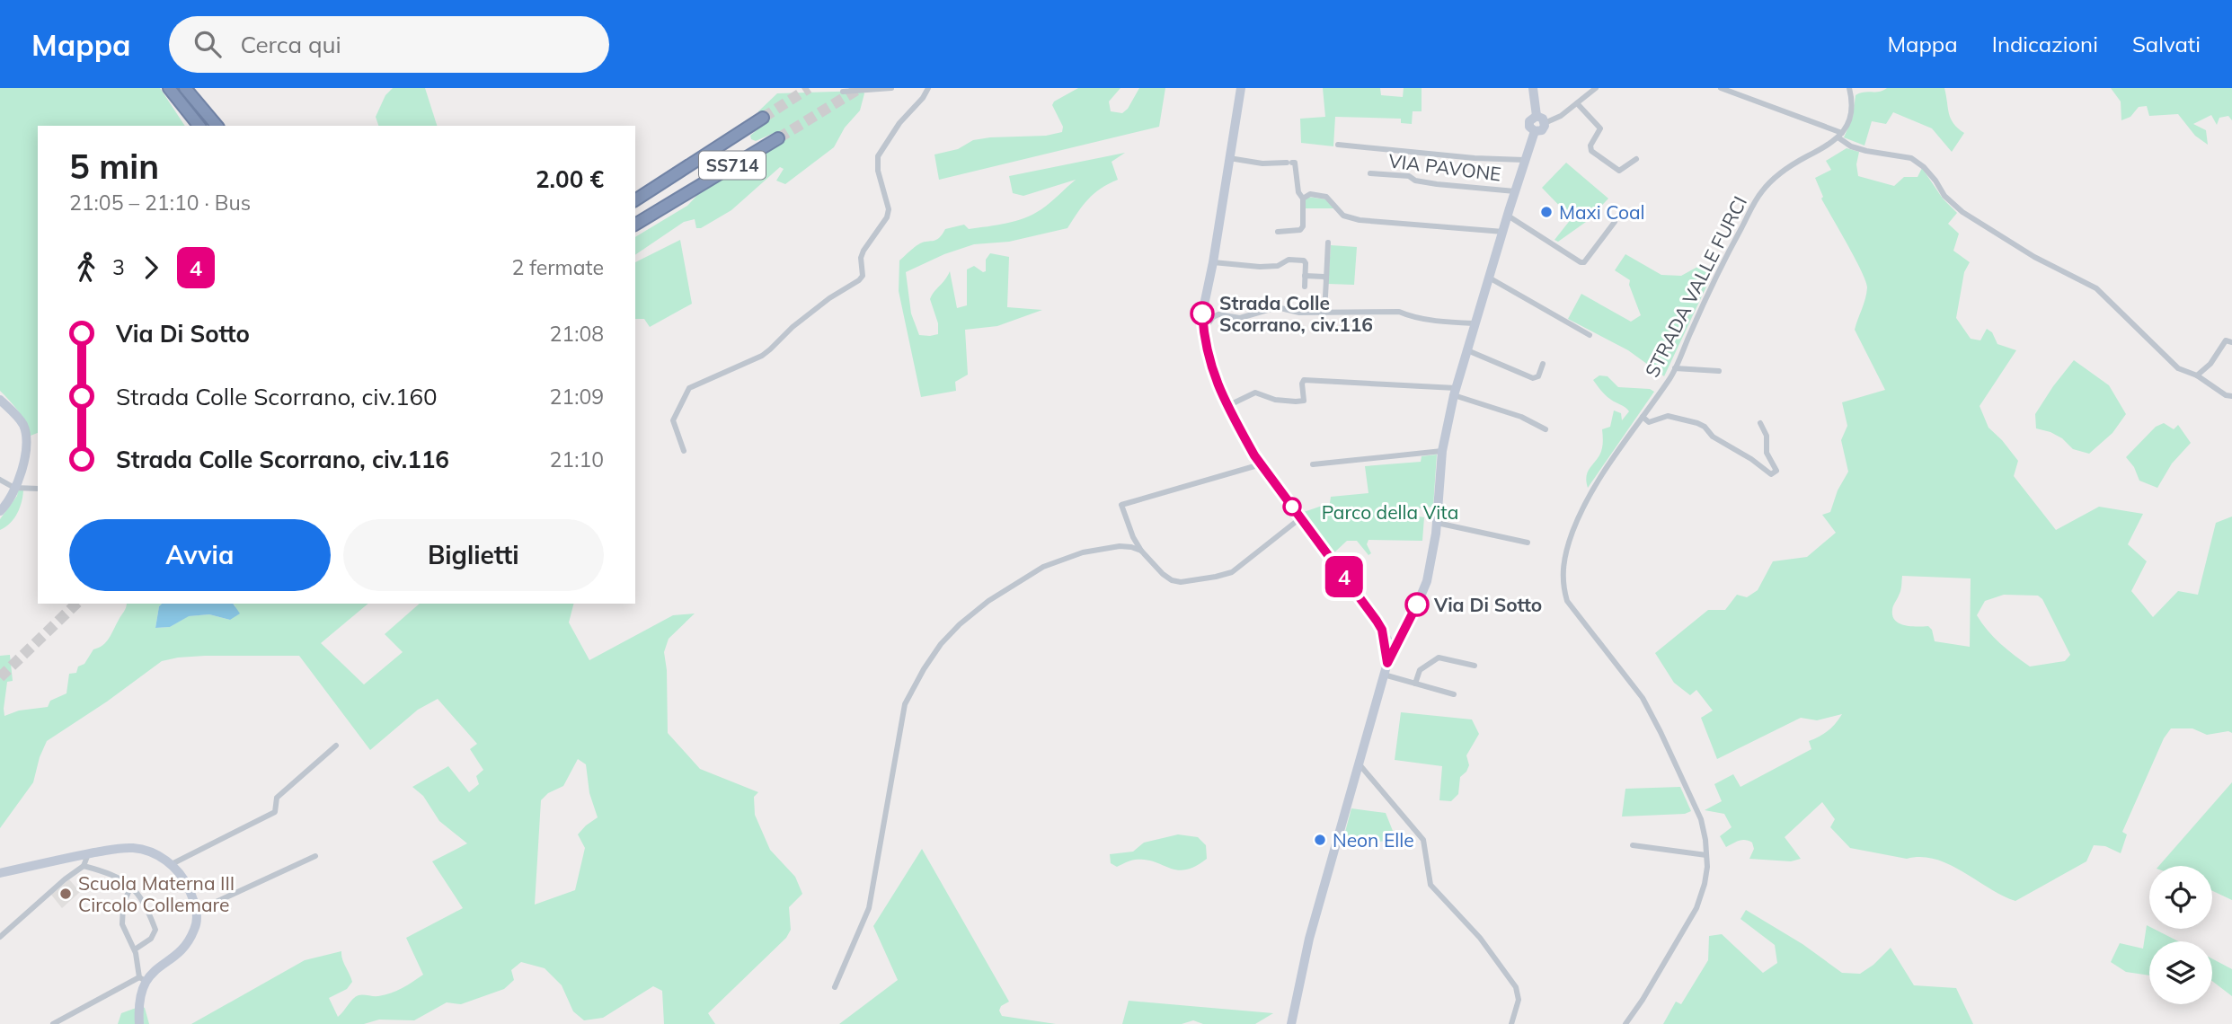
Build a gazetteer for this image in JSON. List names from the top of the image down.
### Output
{
  "streets": {
    "highway": ["SS714"],
    "street": ["VIA PAVONE", "STRADA VALLE FURCI"]
  },
  "parks": ["Parco della Vita"],
  "places": [
    "Maxi Coal",
    "Strada Colle Scorrano, civ.116",
    "Via Di Sotto",
    "Neon Elle",
    "Scuola Materna III Circolo Collemare"
  ],
  "lines": ["bus line 4"],
  "page": {
    "header": "Mappa",
    "search": "Cerca qui",
    "nav": ["Mappa", "Indicazioni", "Salvati"],
    "on_map": "4",
    "heading": ["5 min", "21:05 – 21:10 · Bus", "2.00 €"],
    "legs": ["3", "4", "2 fermate"],
    "list": [
      {
        "name": "Via Di Sotto",
        "value": "21:08"
      },
      {
        "name": "Strada Colle Scorrano, civ.160",
        "value": "21:09"
      },
      {
        "name": "Strada Colle Scorrano, civ.116",
        "value": "21:10"
      }
    ],
    "buttons": ["Avvia", "Biglietti"]
  }
}
